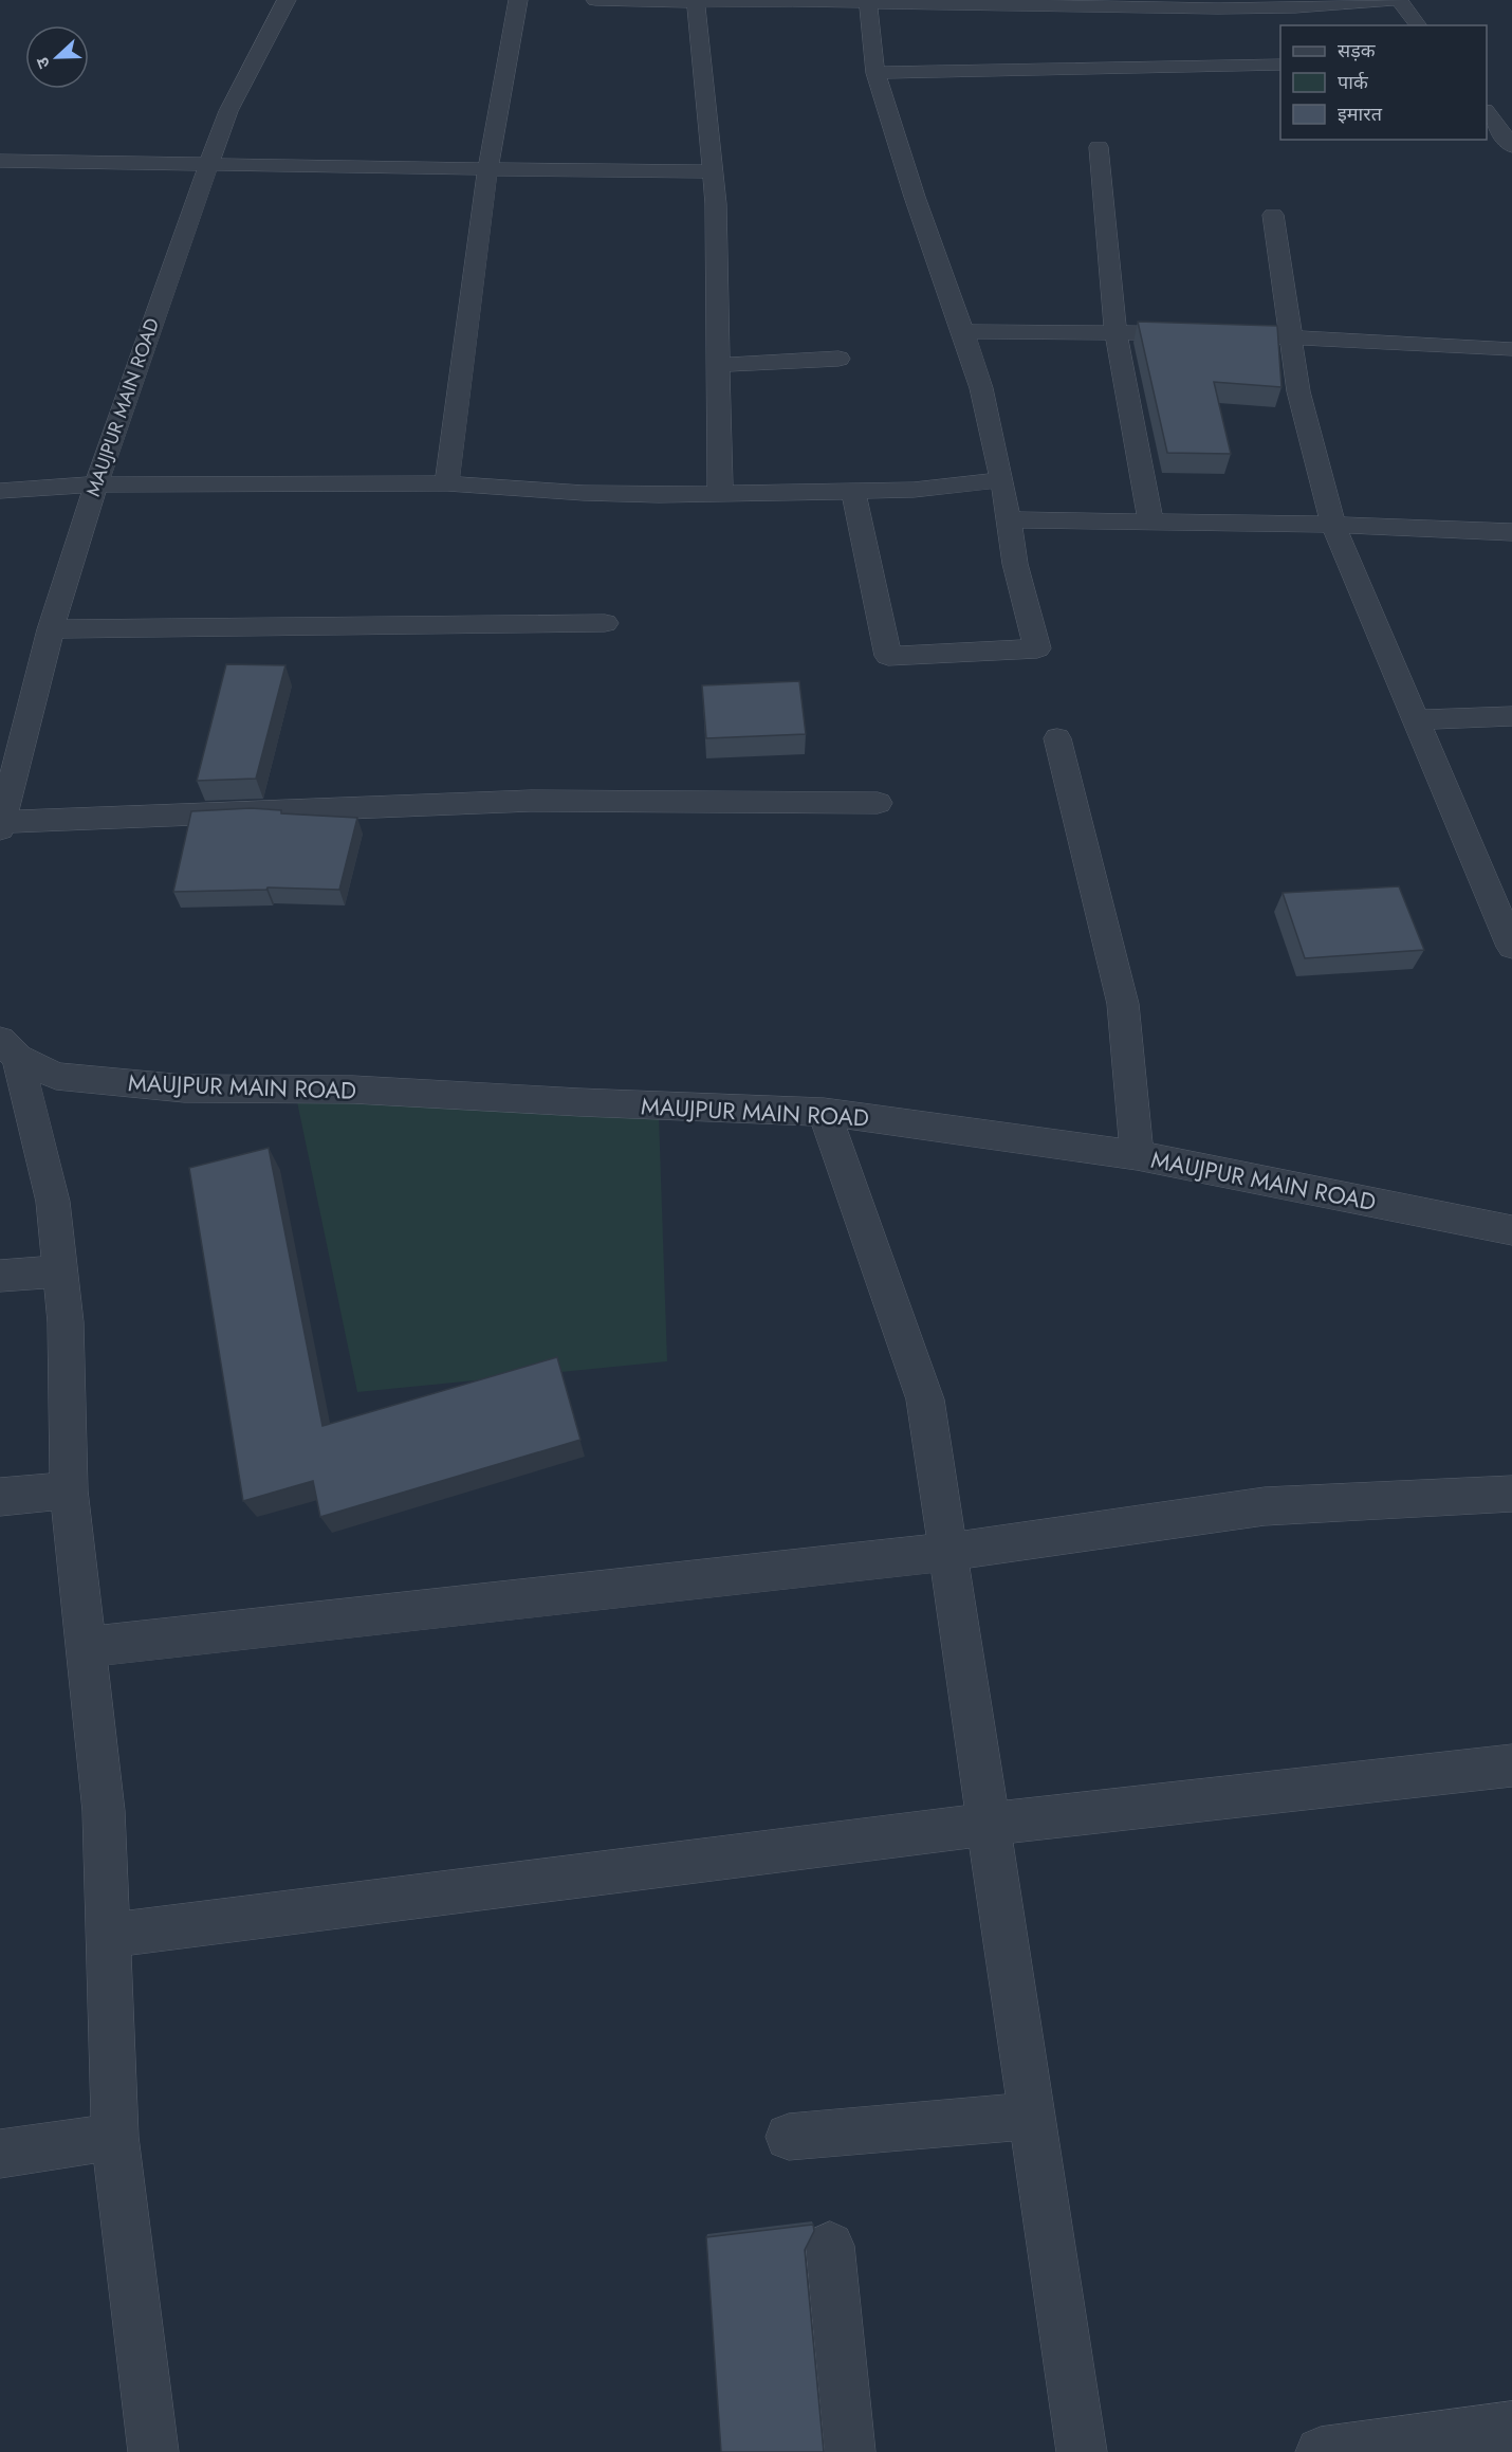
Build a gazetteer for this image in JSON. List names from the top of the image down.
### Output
{
  "streets": {
    "street": ["MAUJPUR MAIN ROAD"]
  },
  "legend": ["सड़क", "पार्क", "इमारत"],
  "north": "left"
}
